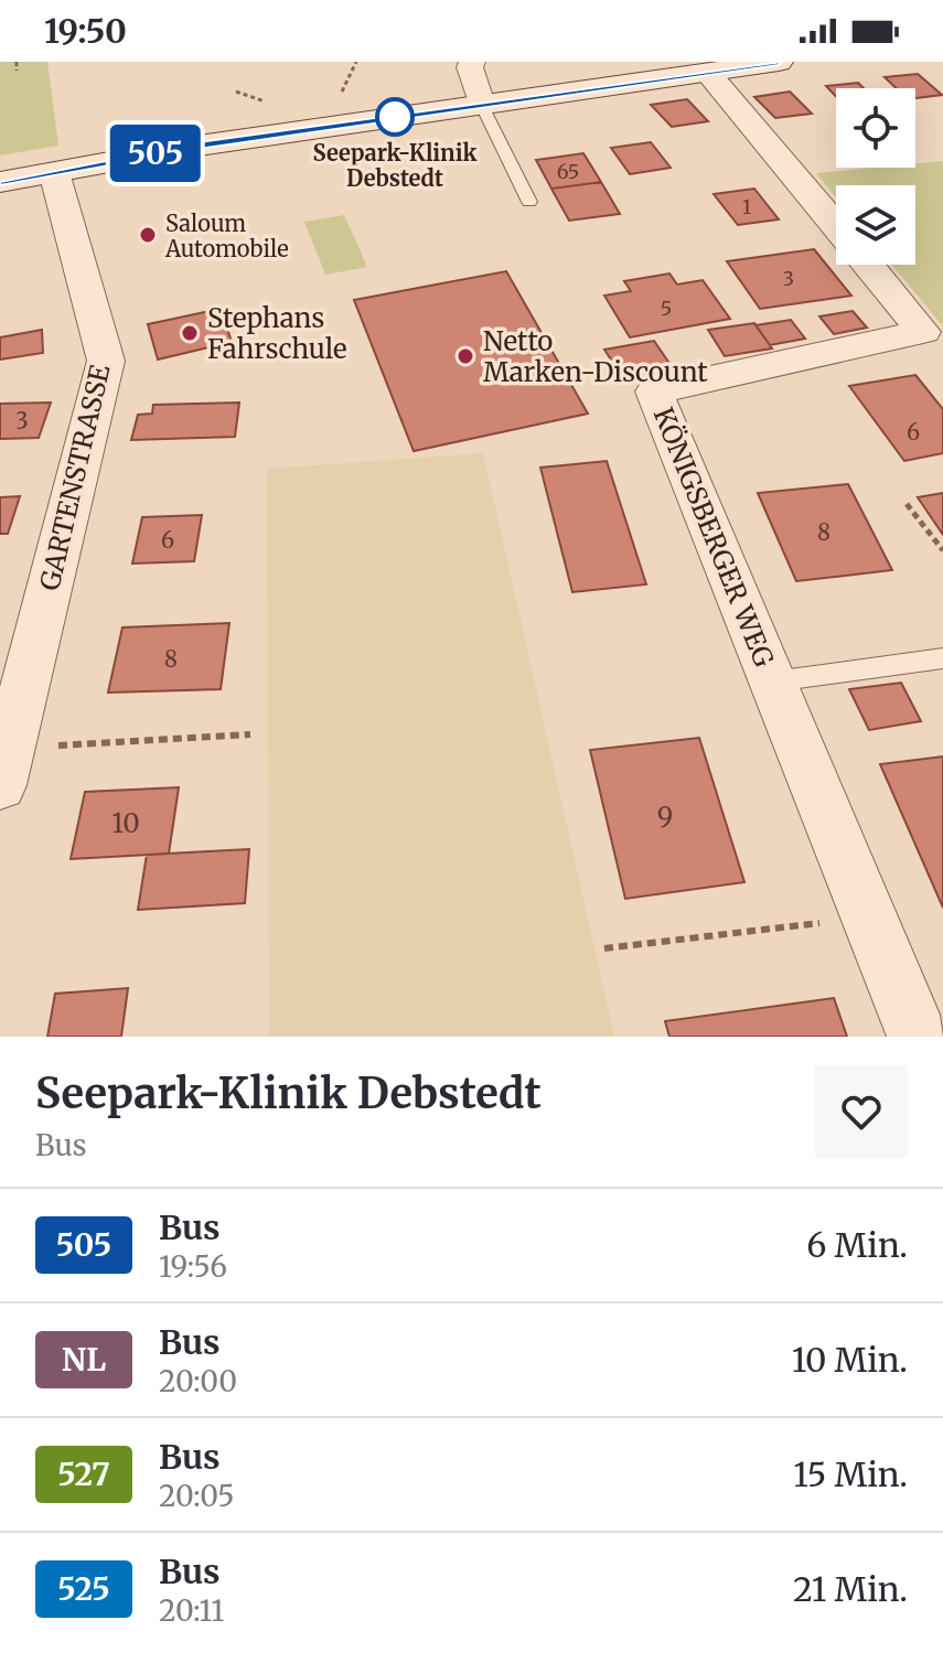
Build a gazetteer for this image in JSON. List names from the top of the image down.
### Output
{
  "streets": {
    "street": ["GARTENSTRASSE", "KÖNIGSBERGER WEG"]
  },
  "places": [
    "Seepark-Klinik Debstedt",
    "Saloum Automobile",
    "Stephans Fahrschule",
    "Netto Marken-Discount"
  ],
  "lines": ["bus line 505"],
  "house_numbers": [
    "65",
    "1",
    "3",
    "5",
    "3",
    "6",
    "8",
    "6",
    "8",
    "9",
    "10"
  ],
  "page": {
    "status": "19:50",
    "on_map": "505",
    "heading": ["Seepark-Klinik Debstedt", "Bus"],
    "list": [
      {
        "mark": "505",
        "name": "Bus",
        "note": "19:56",
        "value": "6 Min."
      },
      {
        "mark": "NL",
        "name": "Bus",
        "note": "20:00",
        "value": "10 Min."
      },
      {
        "mark": "527",
        "name": "Bus",
        "note": "20:05",
        "value": "15 Min."
      },
      {
        "mark": "525",
        "name": "Bus",
        "note": "20:11",
        "value": "21 Min."
      }
    ]
  }
}
